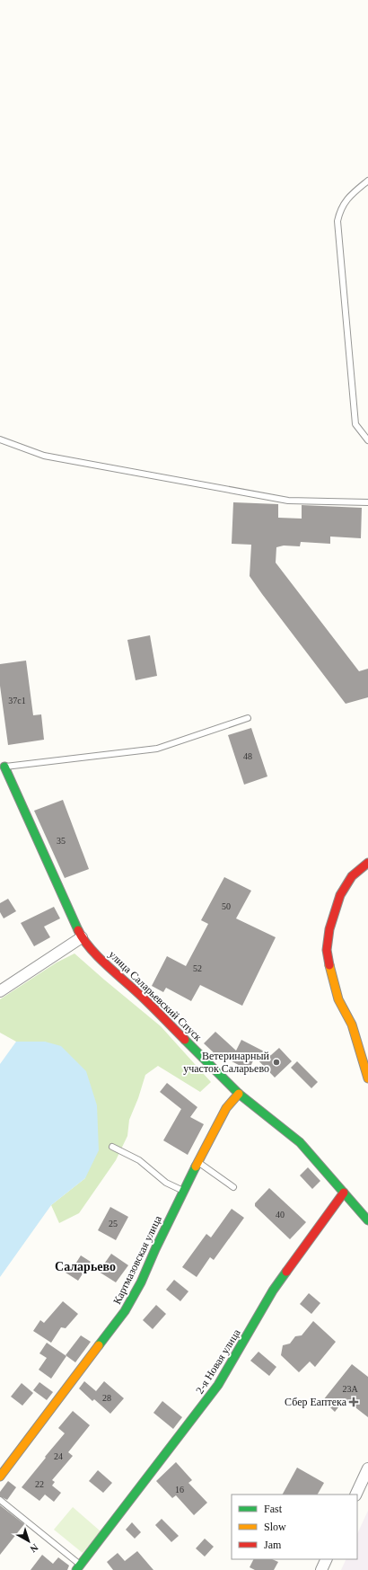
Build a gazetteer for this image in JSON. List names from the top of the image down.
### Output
{
  "streets": {
    "street": ["улица Саларьевский Спуск", "Картмазовская улица", "2-я Новая улица"]
  },
  "crossings": [
    ["улица Саларьевский Спуск", "Картмазовская улица"],
    ["улица Саларьевский Спуск", "2-я Новая улица"]
  ],
  "districts": ["Саларьево"],
  "places": {
    "other": ["Ветеринарный участок Саларьево"],
    "health": ["Сбер Еаптека"]
  },
  "house_numbers": [
    "37с1",
    "48",
    "35",
    "50",
    "52",
    "40",
    "25",
    "23А",
    "28",
    "24",
    "22",
    "16"
  ],
  "legend": ["Fast", "Slow", "Jam"],
  "north": "bottom right"
}
